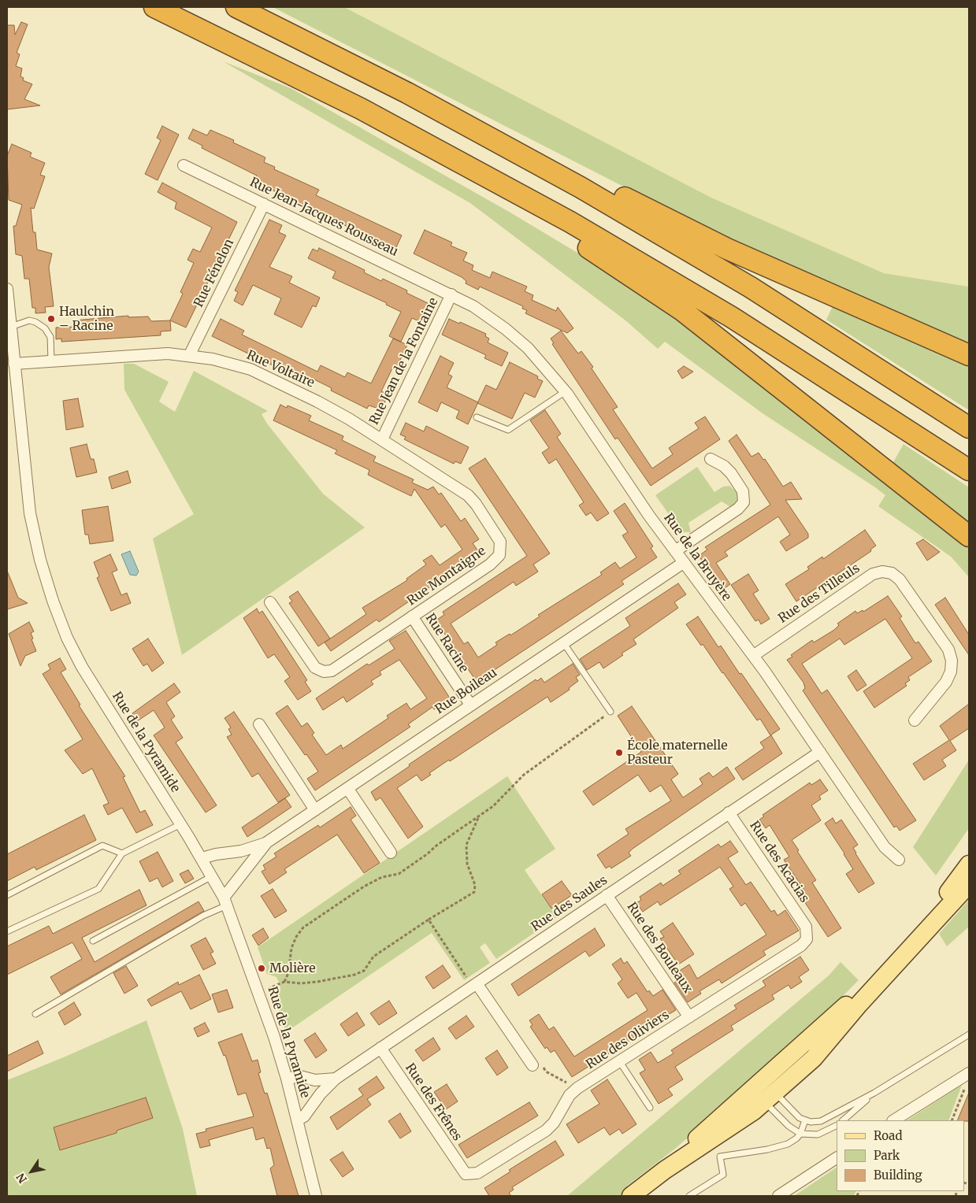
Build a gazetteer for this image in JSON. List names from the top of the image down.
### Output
{
  "streets": {
    "street": [
      "Rue Jean-Jacques Rousseau",
      "Rue Fénelon",
      "Rue Jean de la Fontaine",
      "Rue Voltaire",
      "Rue de la Bruyère",
      "Rue Montaigne",
      "Rue des Tilleuls",
      "Rue Racine",
      "Rue Boileau",
      "Rue de la Pyramide",
      "Rue des Acacias",
      "Rue des Saules",
      "Rue des Bouleaux",
      "Rue des Oliviers",
      "Rue des Frênes"
    ]
  },
  "crossings": [
    ["Rue Jean-Jacques Rousseau", "Rue Fénelon"],
    ["Rue Jean-Jacques Rousseau", "Rue Jean de la Fontaine"],
    ["Rue Jean-Jacques Rousseau", "Rue de la Bruyère"],
    ["Rue Fénelon", "Rue Voltaire"],
    ["Rue Jean de la Fontaine", "Rue Voltaire"],
    ["Rue Jean de la Fontaine", "Rue de la Bruyère"],
    ["Rue Voltaire", "Rue Montaigne"],
    ["Rue Voltaire", "Rue de la Pyramide"],
    ["Rue de la Bruyère", "Rue des Tilleuls"],
    ["Rue de la Bruyère", "Rue Boileau"],
    ["Rue de la Bruyère", "Rue des Saules"],
    ["Rue Montaigne", "Rue Racine"],
    ["Rue Racine", "Rue Boileau"],
    ["Rue Boileau", "Rue de la Pyramide"],
    ["Rue de la Pyramide", "Rue des Saules"],
    ["Rue des Acacias", "Rue des Saules"],
    ["Rue des Acacias", "Rue des Oliviers"],
    ["Rue des Saules", "Rue des Bouleaux"],
    ["Rue des Saules", "Rue des Frênes"],
    ["Rue des Bouleaux", "Rue des Oliviers"],
    ["Rue des Oliviers", "Rue des Frênes"]
  ],
  "places": ["Haulchin – Racine", "École maternelle Pasteur", "Molière"],
  "legend": ["Road", "Park", "Building"],
  "north": "bottom left"
}
